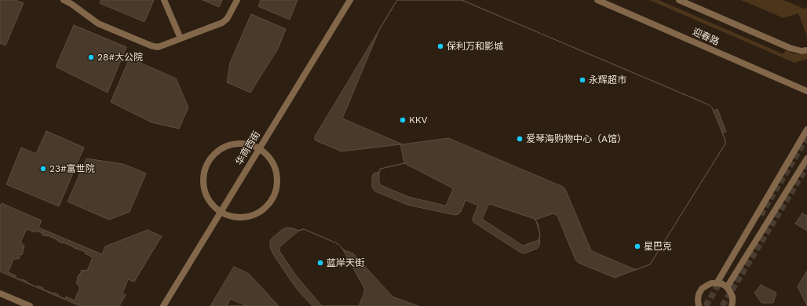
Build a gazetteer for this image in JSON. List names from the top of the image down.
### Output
{
  "streets": {
    "street": ["迎春路", "华商西街"]
  },
  "places": [
    "保利万和影城",
    "28#大公院",
    "永辉超市",
    "KKV",
    "爱琴海购物中心（A馆）",
    "23#富世院",
    "星巴克",
    "蓝岸天街"
  ]
}
